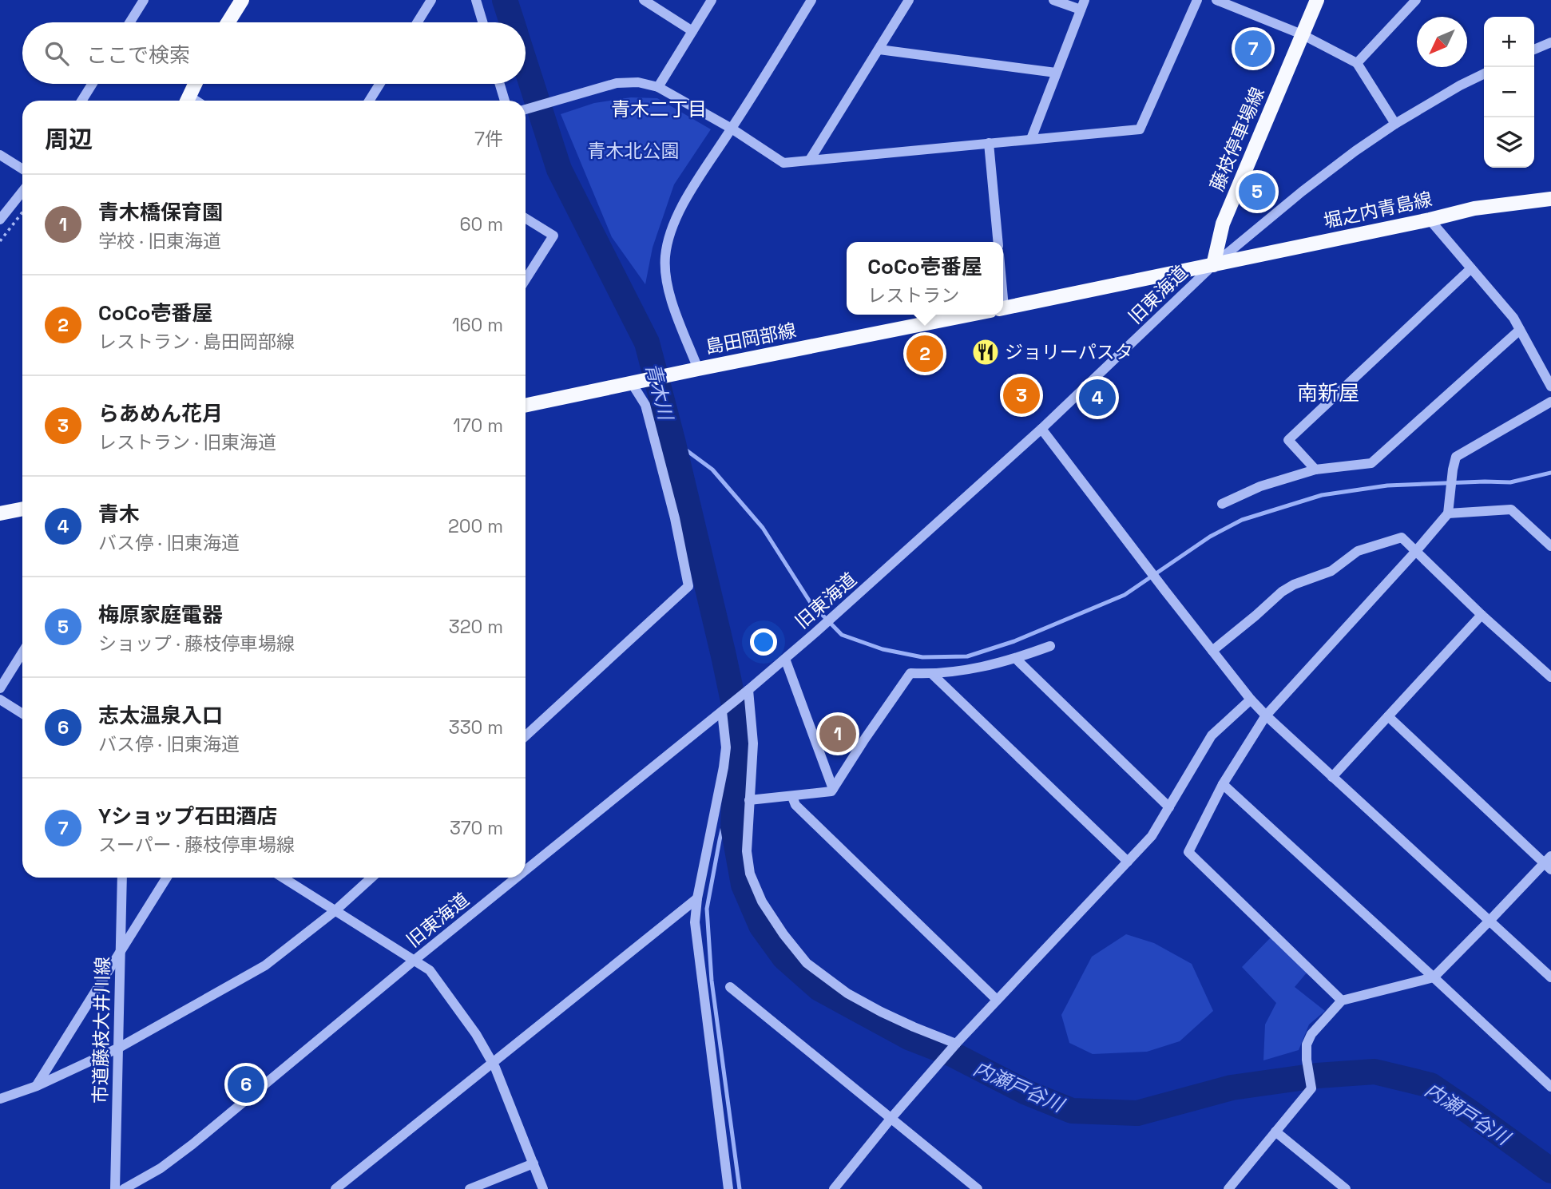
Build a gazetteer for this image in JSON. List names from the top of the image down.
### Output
{
  "streets": {
    "main road": ["藤枝停車場線", "堀之内青島線", "島田岡部線"],
    "street": ["旧東海道", "市道藤枝大井川線"]
  },
  "crossings": [
    ["藤枝停車場線", "堀之内青島線"],
    ["藤枝停車場線", "旧東海道"],
    ["藤枝停車場線", "島田岡部線"],
    ["堀之内青島線", "旧東海道"],
    ["堀之内青島線", "島田岡部線"],
    ["旧東海道", "島田岡部線"]
  ],
  "districts": ["青木二丁目", "南新屋"],
  "water": ["青木川", "内瀬戸谷川"],
  "parks": ["青木北公園"],
  "places": {
    "restaurant": ["ジョリーパスタ"]
  },
  "north": "bottom left",
  "page": {
    "map_buttons": ["+", "−"],
    "search": "ここで検索",
    "pins": [
      "7",
      "5",
      "2",
      "3",
      "4",
      "1",
      "6"
    ],
    "heading": ["周辺", "7件"],
    "list": [
      {
        "mark": "1",
        "name": "青木橋保育園",
        "note": "学校 · 旧東海道",
        "value": "60 m"
      },
      {
        "mark": "2",
        "name": "CoCo壱番屋",
        "note": "レストラン · 島田岡部線",
        "value": "160 m"
      },
      {
        "mark": "3",
        "name": "らあめん花月",
        "note": "レストラン · 旧東海道",
        "value": "170 m"
      },
      {
        "mark": "4",
        "name": "青木",
        "note": "バス停 · 旧東海道",
        "value": "200 m"
      },
      {
        "mark": "5",
        "name": "梅原家庭電器",
        "note": "ショップ · 藤枝停車場線",
        "value": "320 m"
      },
      {
        "mark": "6",
        "name": "志太温泉入口",
        "note": "バス停 · 旧東海道",
        "value": "330 m"
      },
      {
        "mark": "7",
        "name": "Yショップ石田酒店",
        "note": "スーパー · 藤枝停車場線",
        "value": "370 m"
      }
    ],
    "popup": ["CoCo壱番屋", "レストラン"]
  }
}
